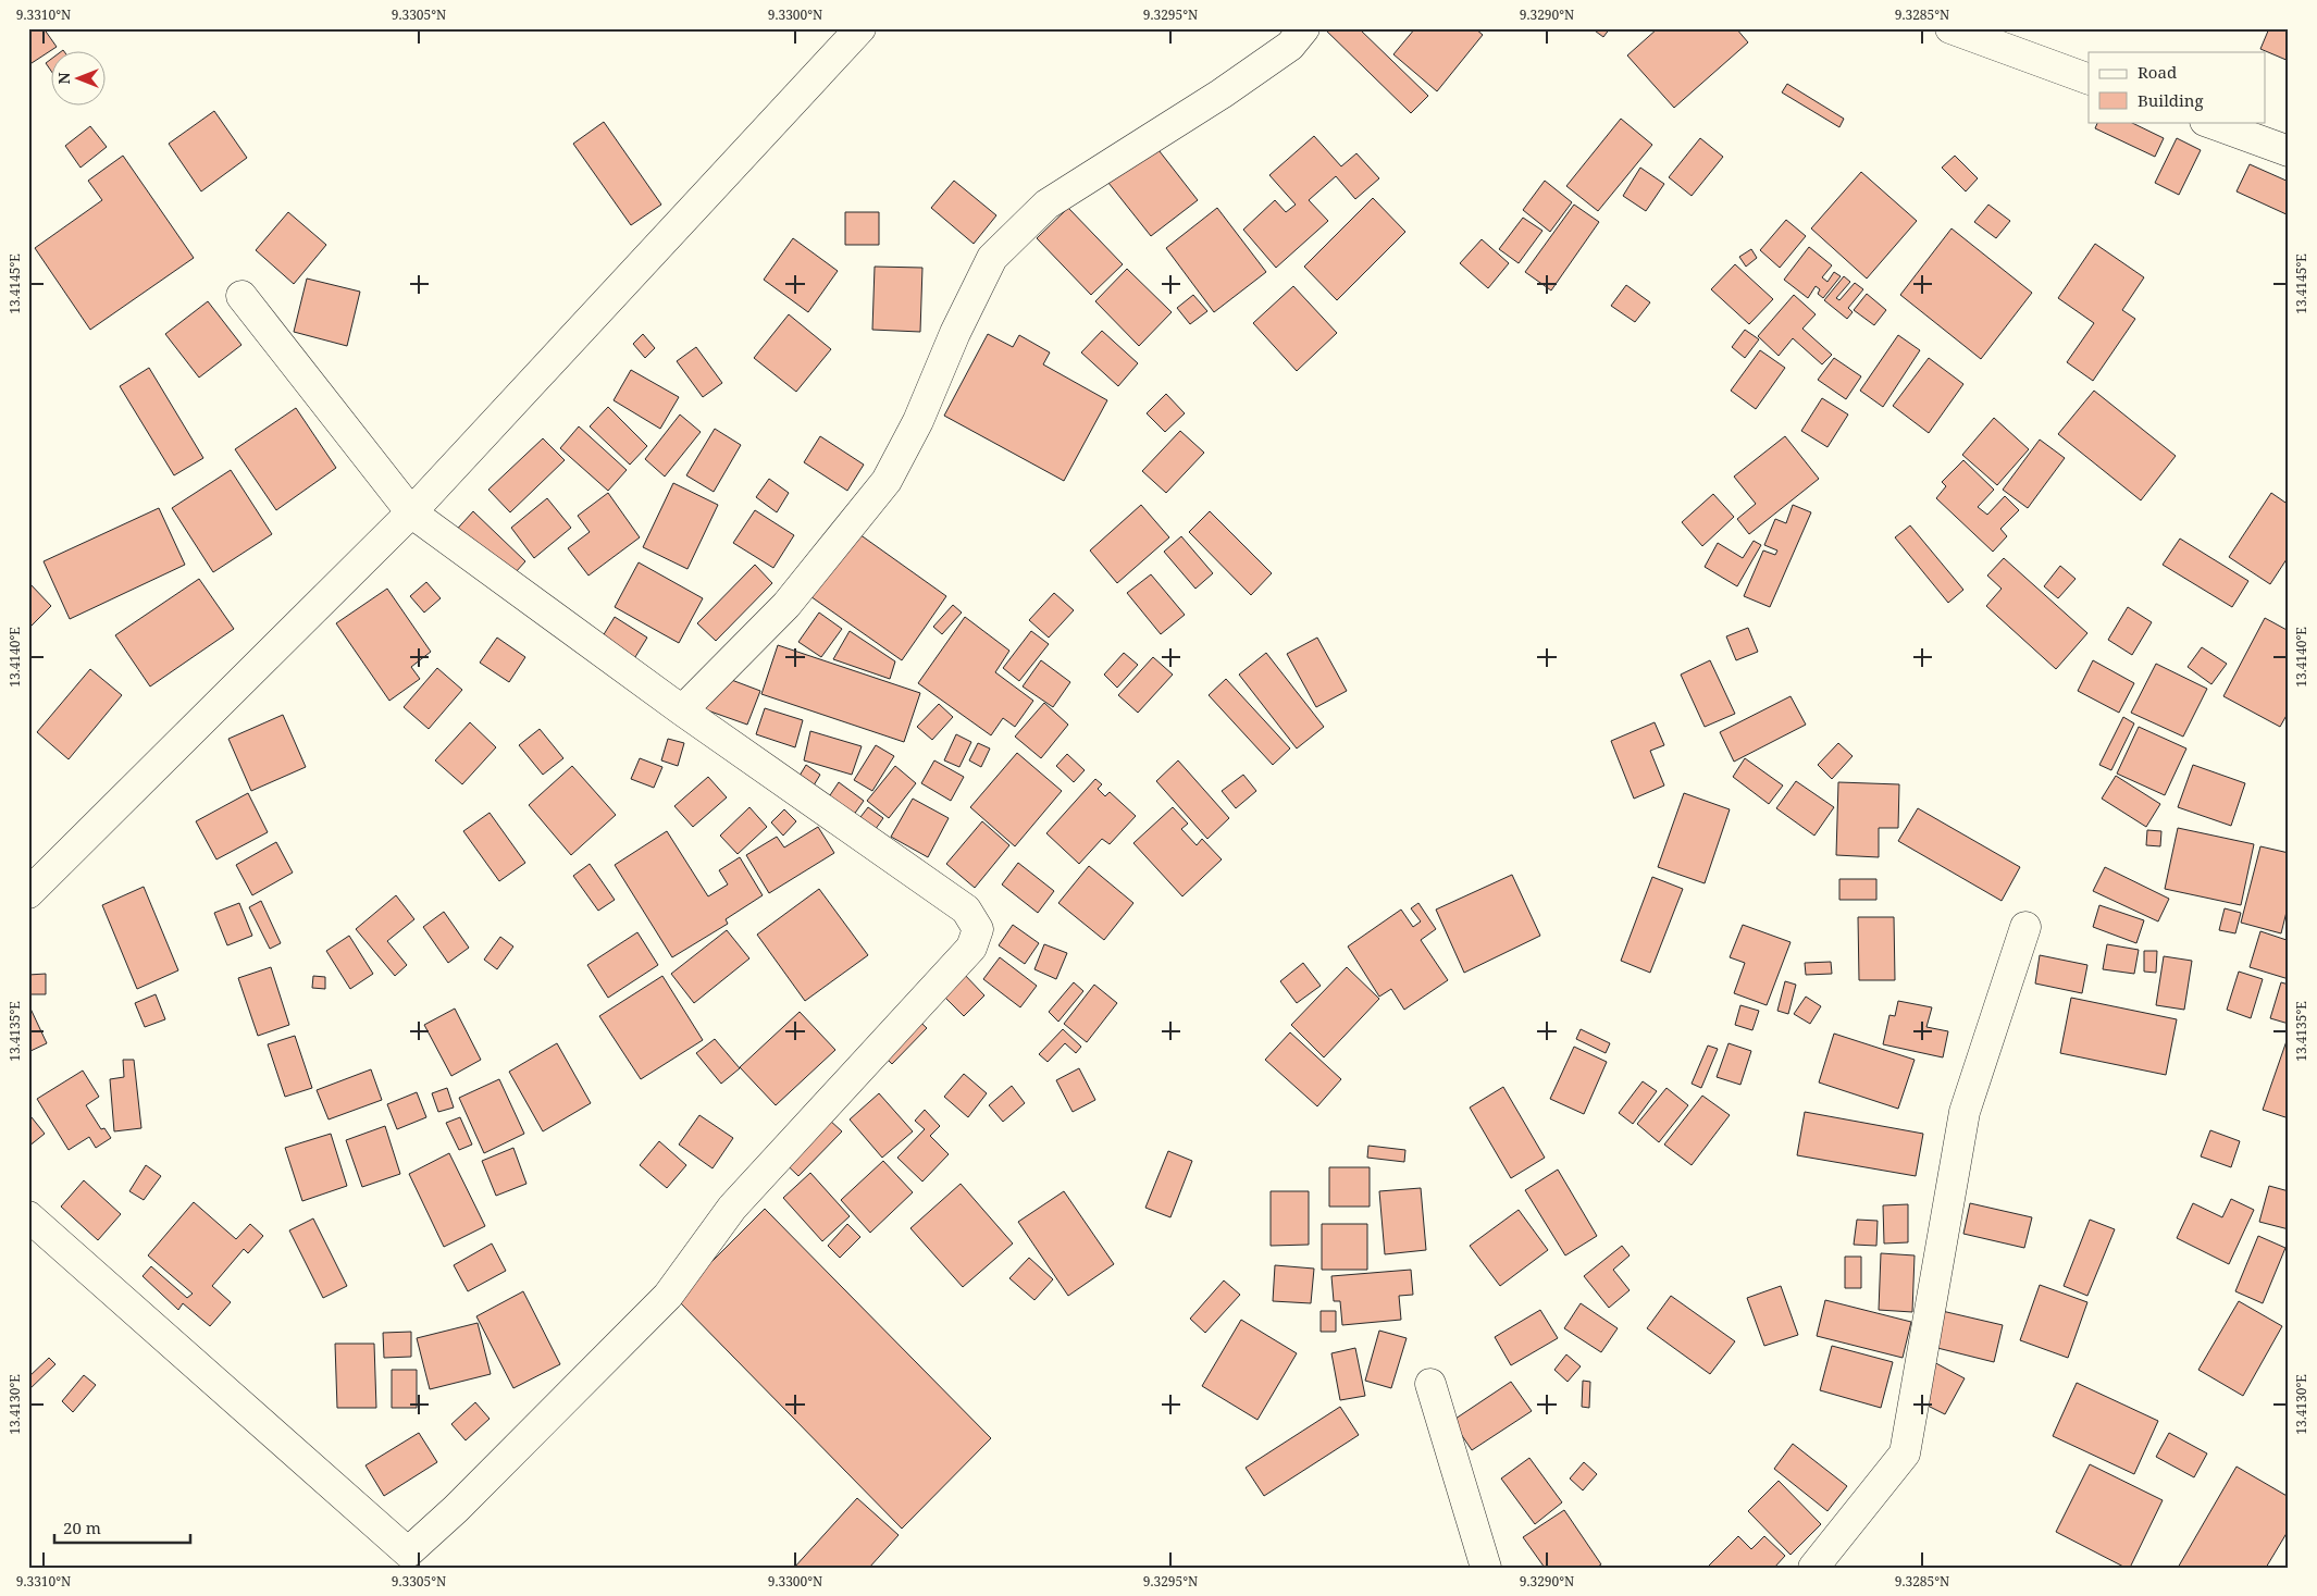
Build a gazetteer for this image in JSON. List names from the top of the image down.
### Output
{
  "legend": ["Road", "Building"],
  "scale_bar": "20 m",
  "north": "left",
  "coordinates": [
    "9.3310°N",
    "9.3305°N",
    "9.3300°N",
    "9.3295°N",
    "9.3290°N",
    "9.3285°N",
    "13.4145°E",
    "13.4140°E",
    "13.4135°E",
    "13.4130°E"
  ]
}
